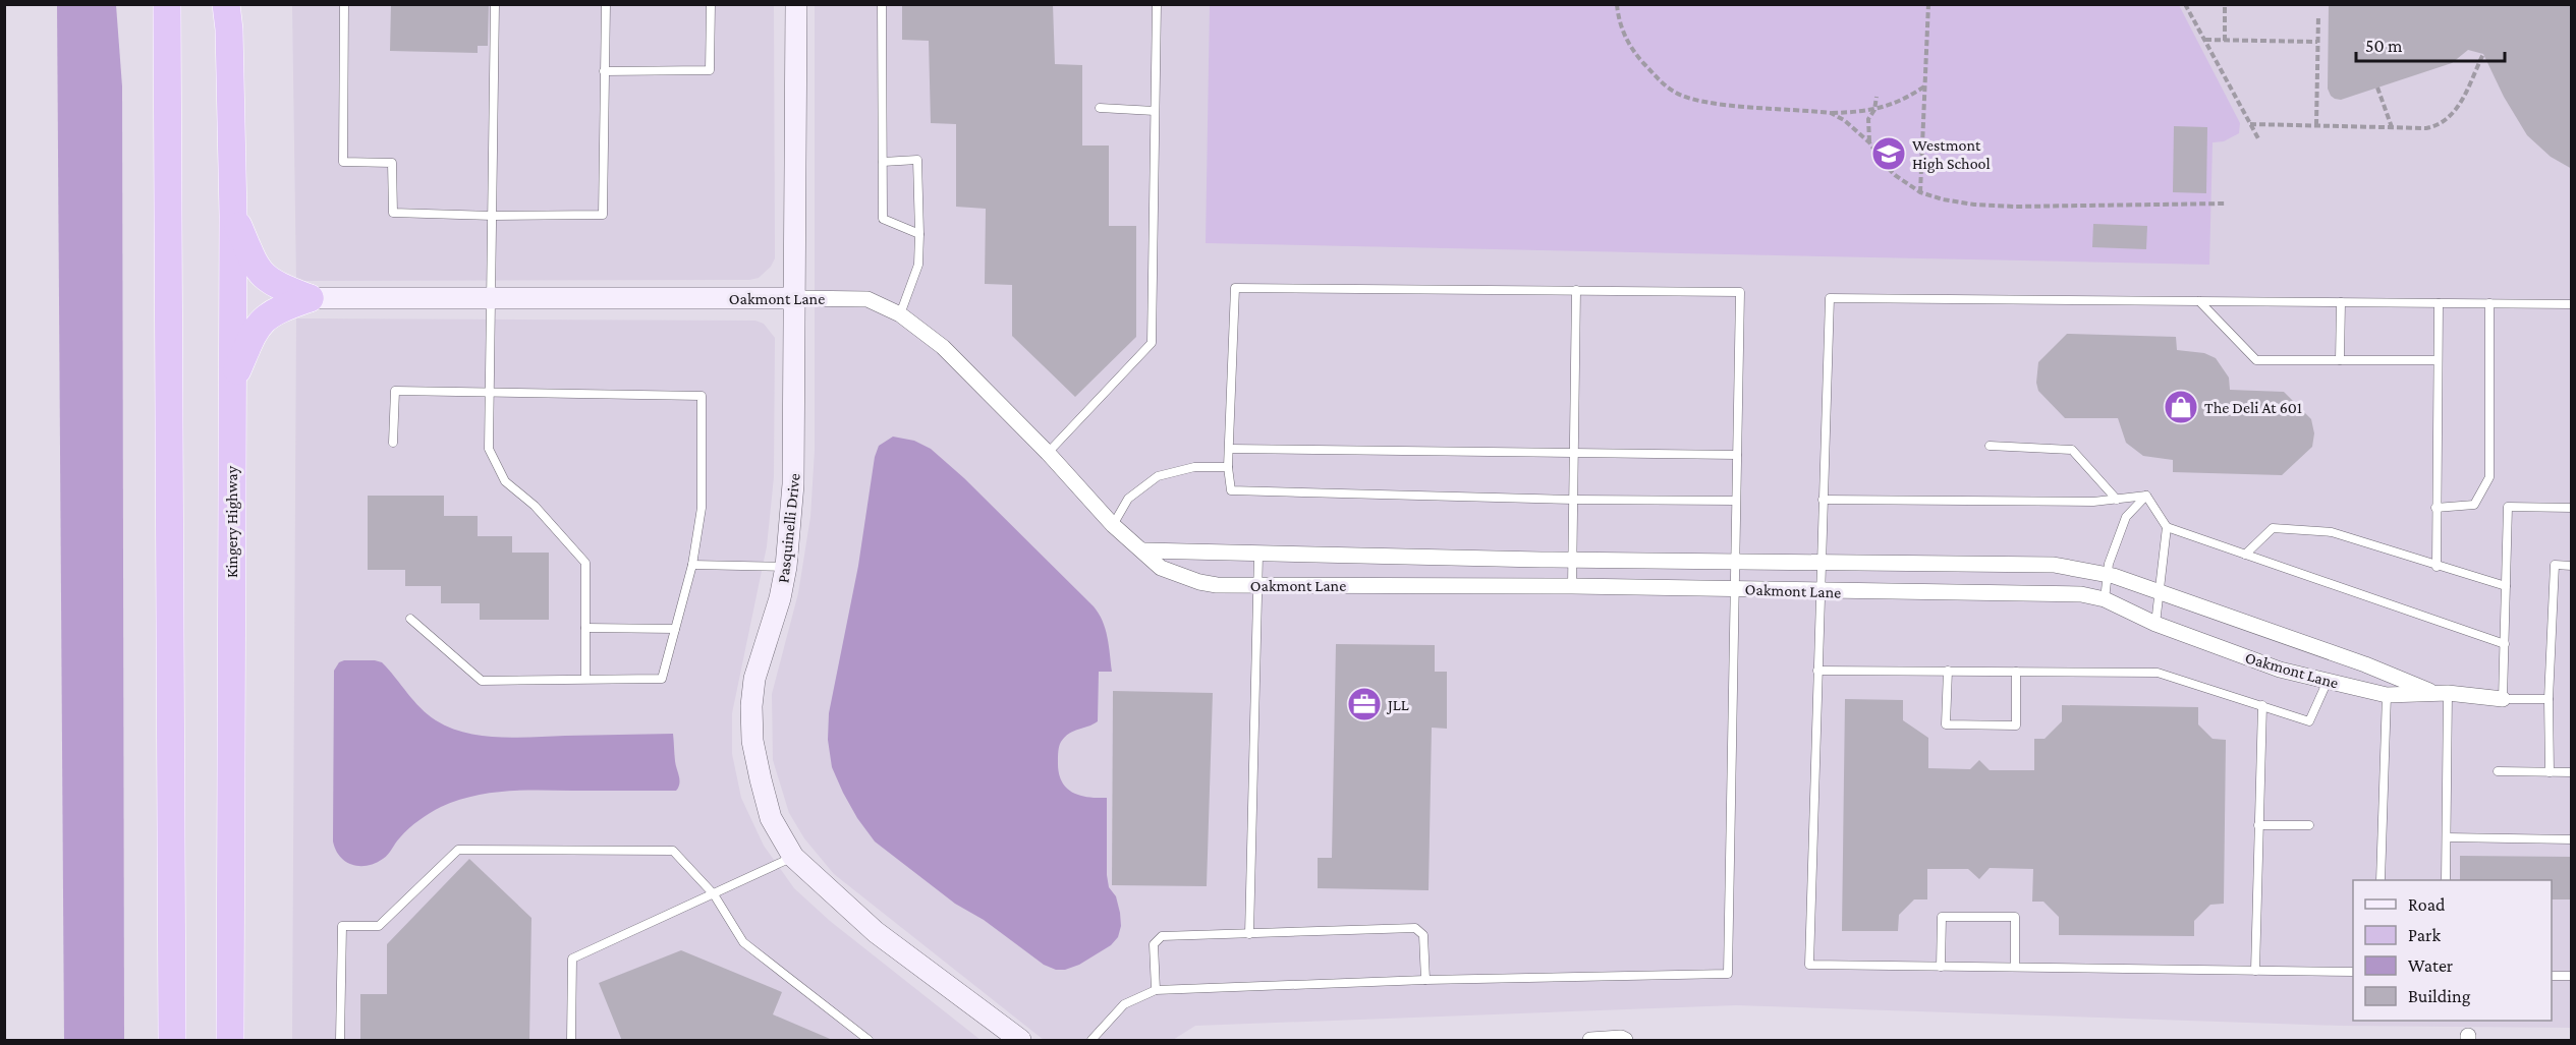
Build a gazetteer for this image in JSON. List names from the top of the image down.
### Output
{
  "streets": {
    "highway": ["Kingery Highway"],
    "street": ["Oakmont Lane", "Pasquinelli Drive"]
  },
  "crossings": [
    ["Oakmont Lane", "Pasquinelli Drive"]
  ],
  "places": {
    "school or university": ["Westmont High School"],
    "shop": ["The Deli At 601"],
    "office": ["JLL"]
  },
  "legend": [
    "Road",
    "Park",
    "Water",
    "Building"
  ],
  "scale_bar": "50 m"
}
